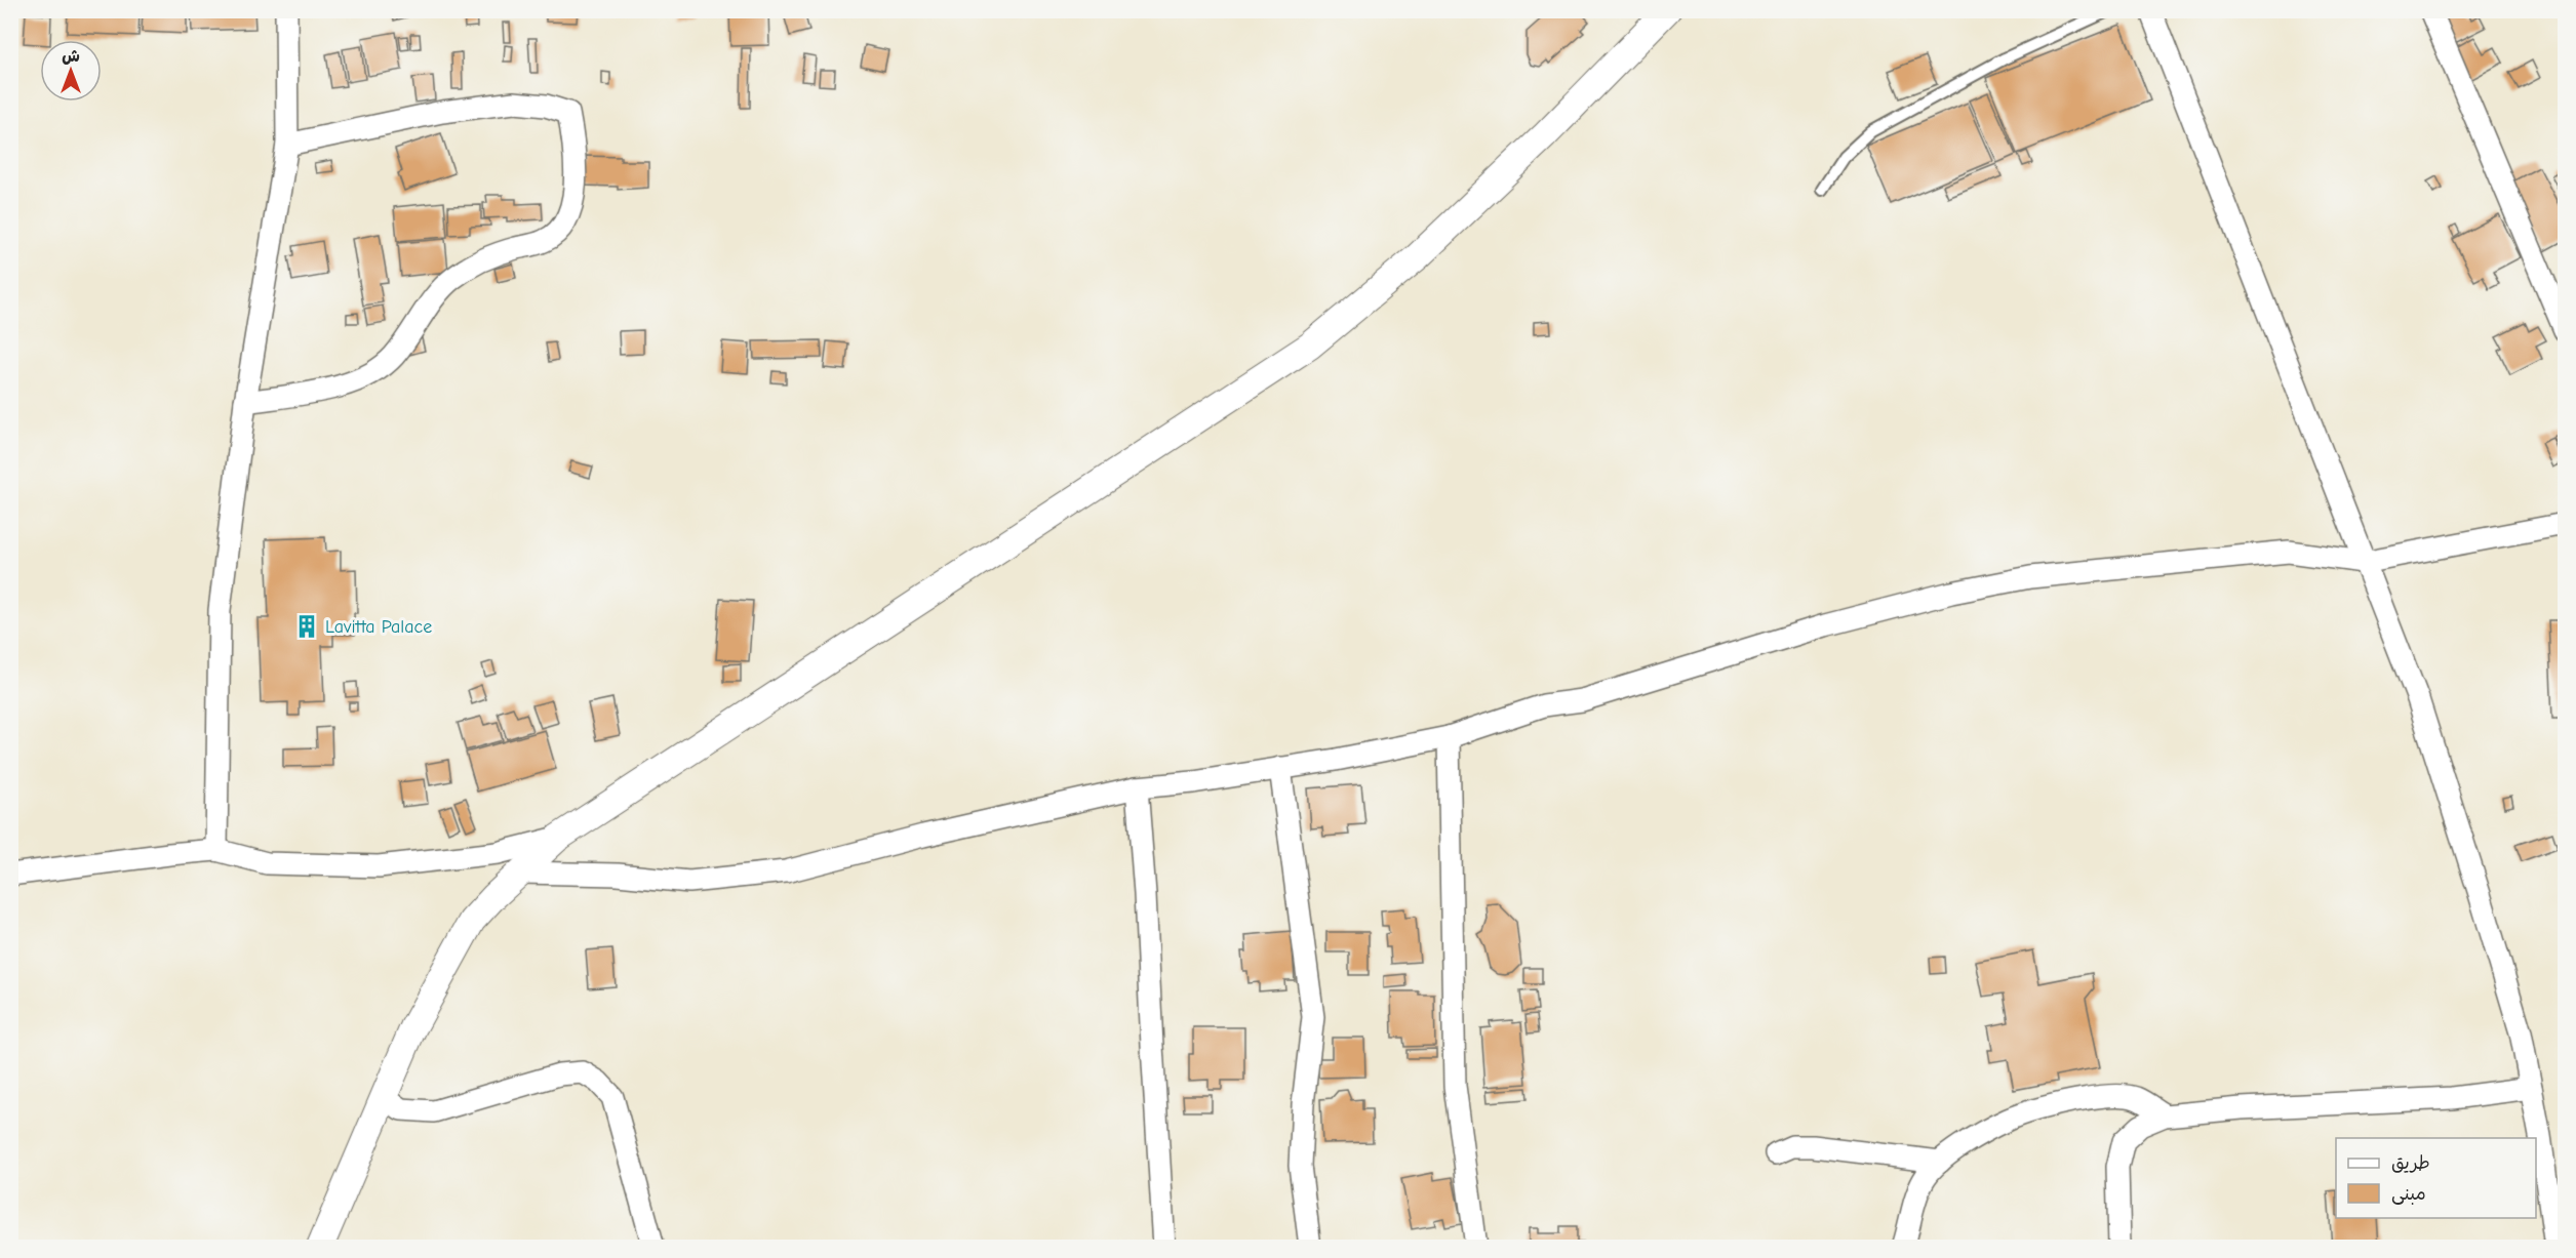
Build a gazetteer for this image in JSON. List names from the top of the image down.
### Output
{
  "places": {
    "building": ["Lavitta Palace"]
  },
  "legend": ["طريق", "مبنى"],
  "north": "top"
}
